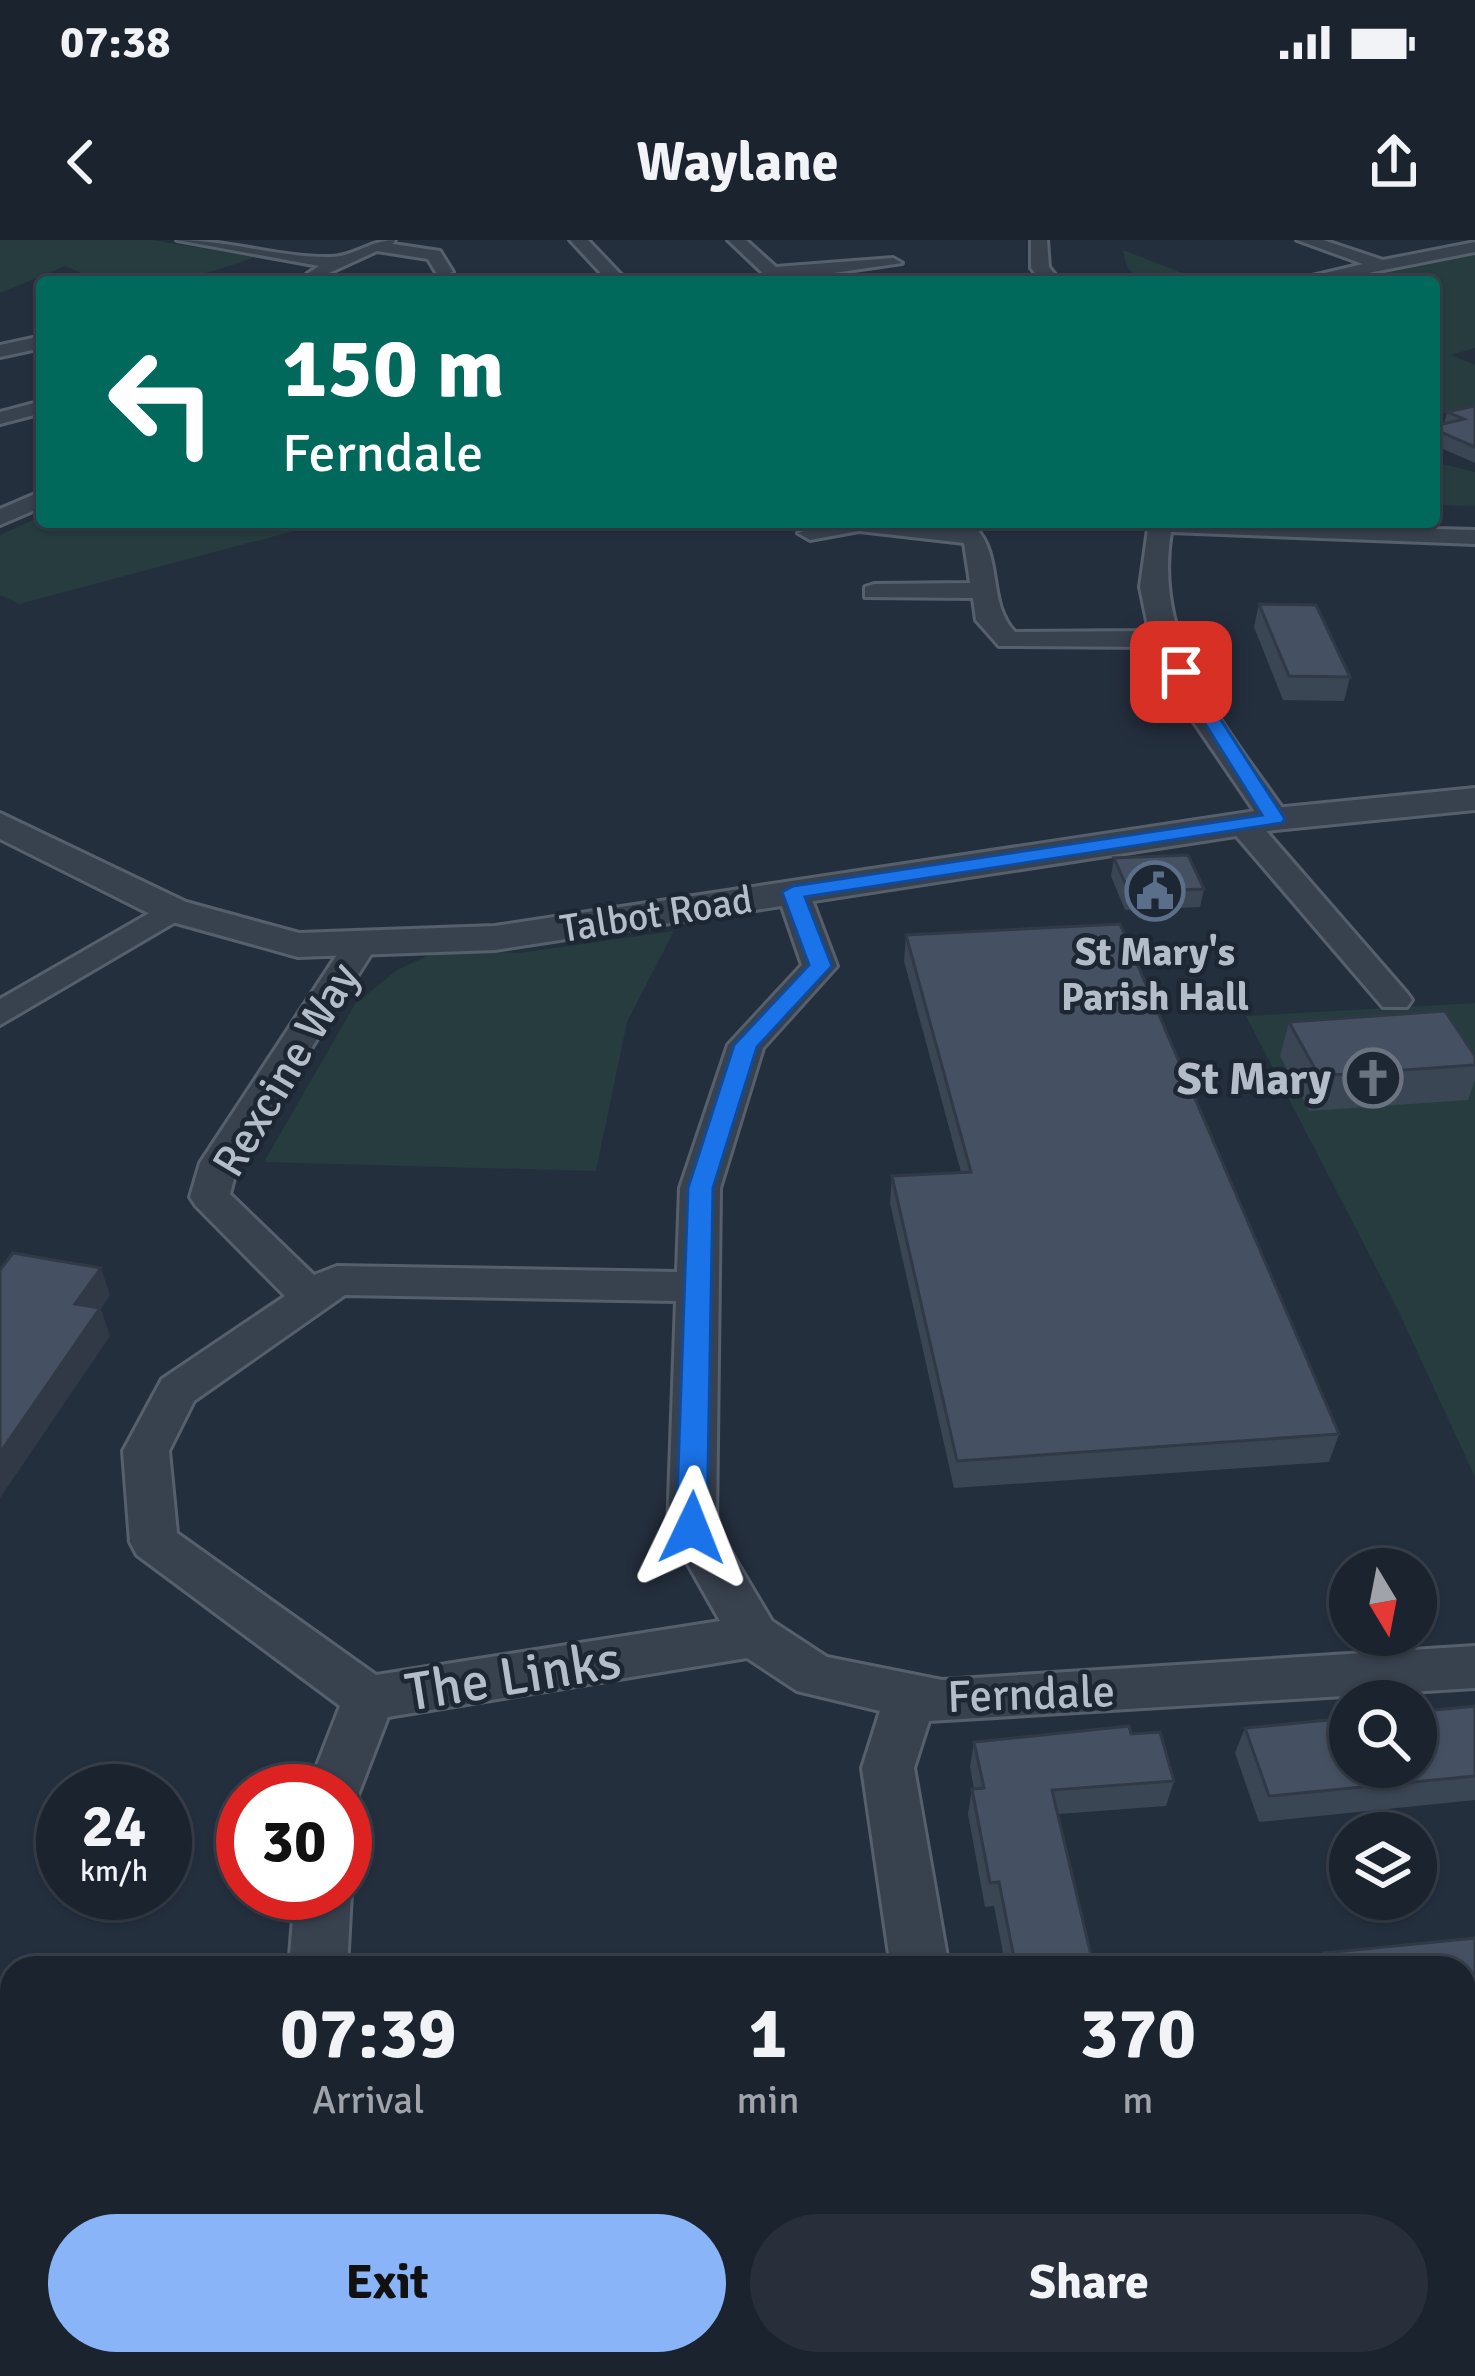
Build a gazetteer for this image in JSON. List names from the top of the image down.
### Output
{
  "streets": {
    "street": [
      "Talbot Road",
      "Rexcine Way",
      "The Links",
      "Ferndale"
    ]
  },
  "crossings": [
    ["Talbot Road", "Rexcine Way"],
    ["Talbot Road", "Ferndale"],
    ["The Links", "Ferndale"]
  ],
  "places": {
    "public building": ["St Mary's Parish Hall"],
    "church": ["St Mary"]
  },
  "north": "bottom",
  "page": {
    "status": "07:38",
    "header": "Waylane",
    "turn": ["150 m", "Ferndale"],
    "speed": "24 km/h",
    "limit": "30",
    "eta": [
      "07:39",
      "Arrival",
      "1",
      "min",
      "370",
      "m"
    ],
    "buttons": ["Exit", "Share"]
  }
}
